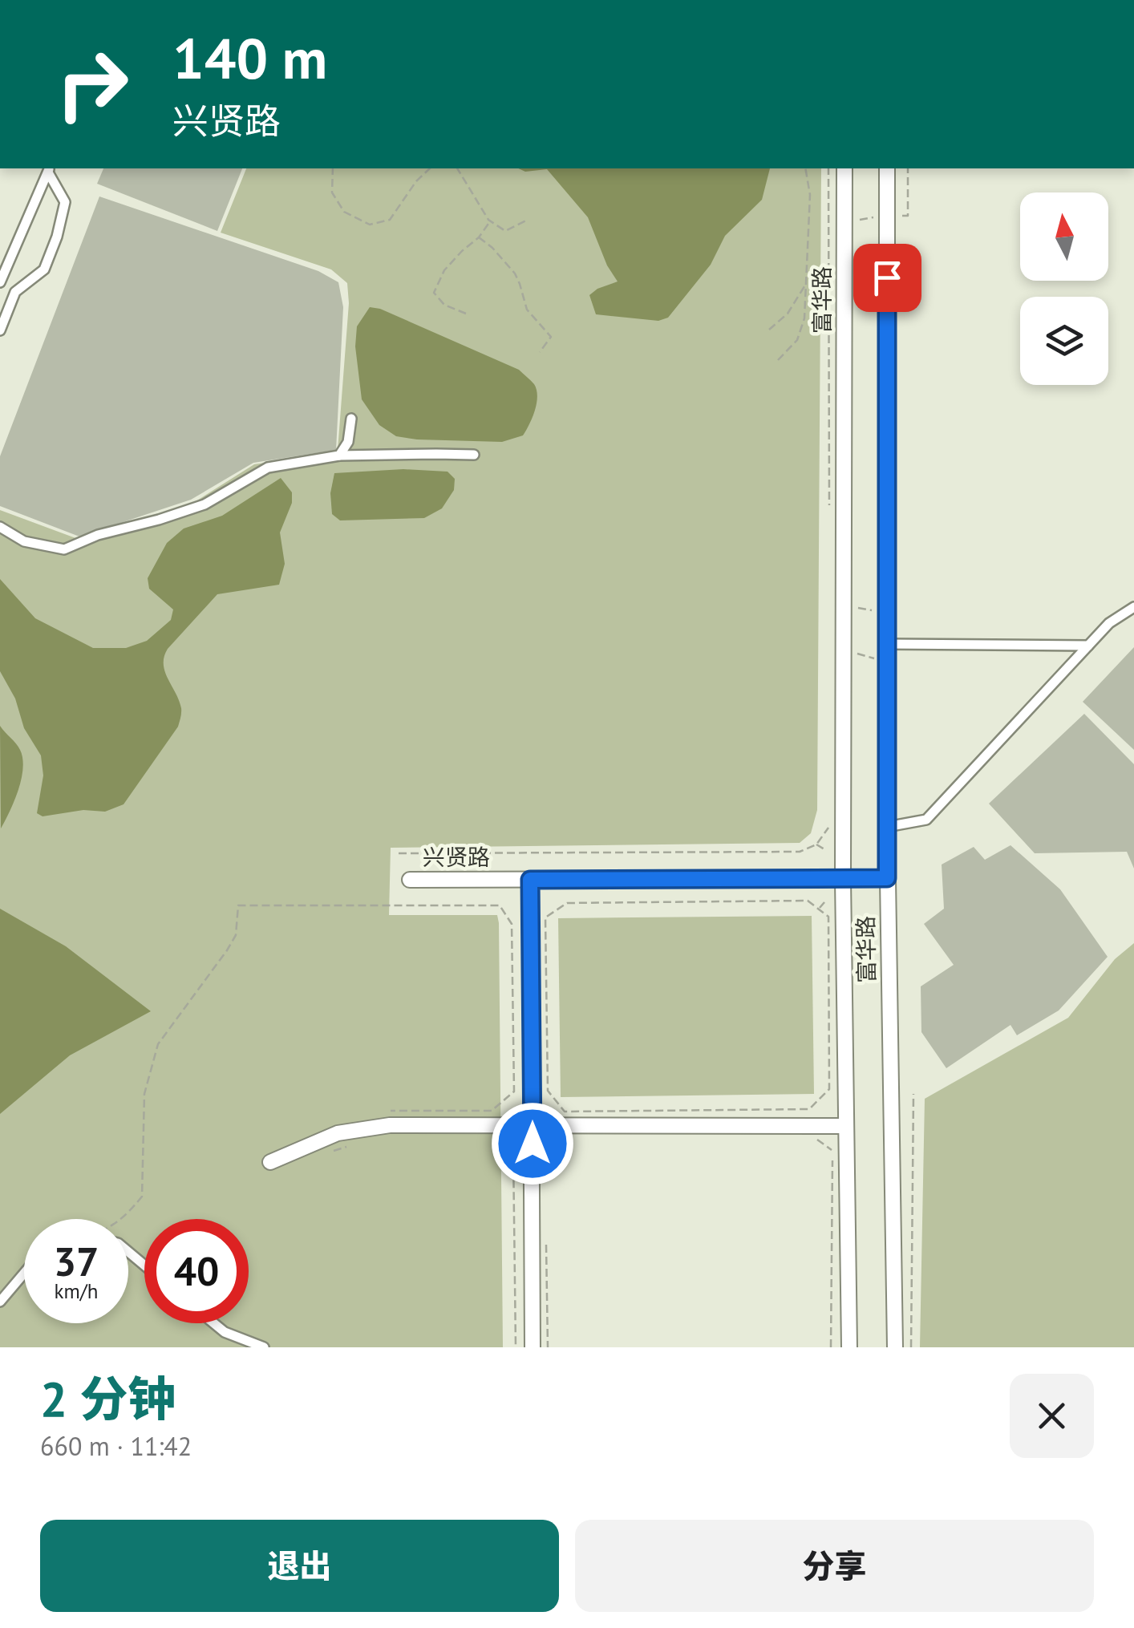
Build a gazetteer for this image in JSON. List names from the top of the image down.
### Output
{
  "streets": {
    "street": ["富华路", "兴贤路"]
  },
  "crossings": [
    ["富华路", "兴贤路"]
  ],
  "north": "top",
  "page": {
    "turn": ["140 m", "兴贤路"],
    "speed": "37 km/h",
    "limit": "40",
    "heading": ["2 分钟", "660 m · 11:42"],
    "buttons": ["退出", "分享"]
  }
}
